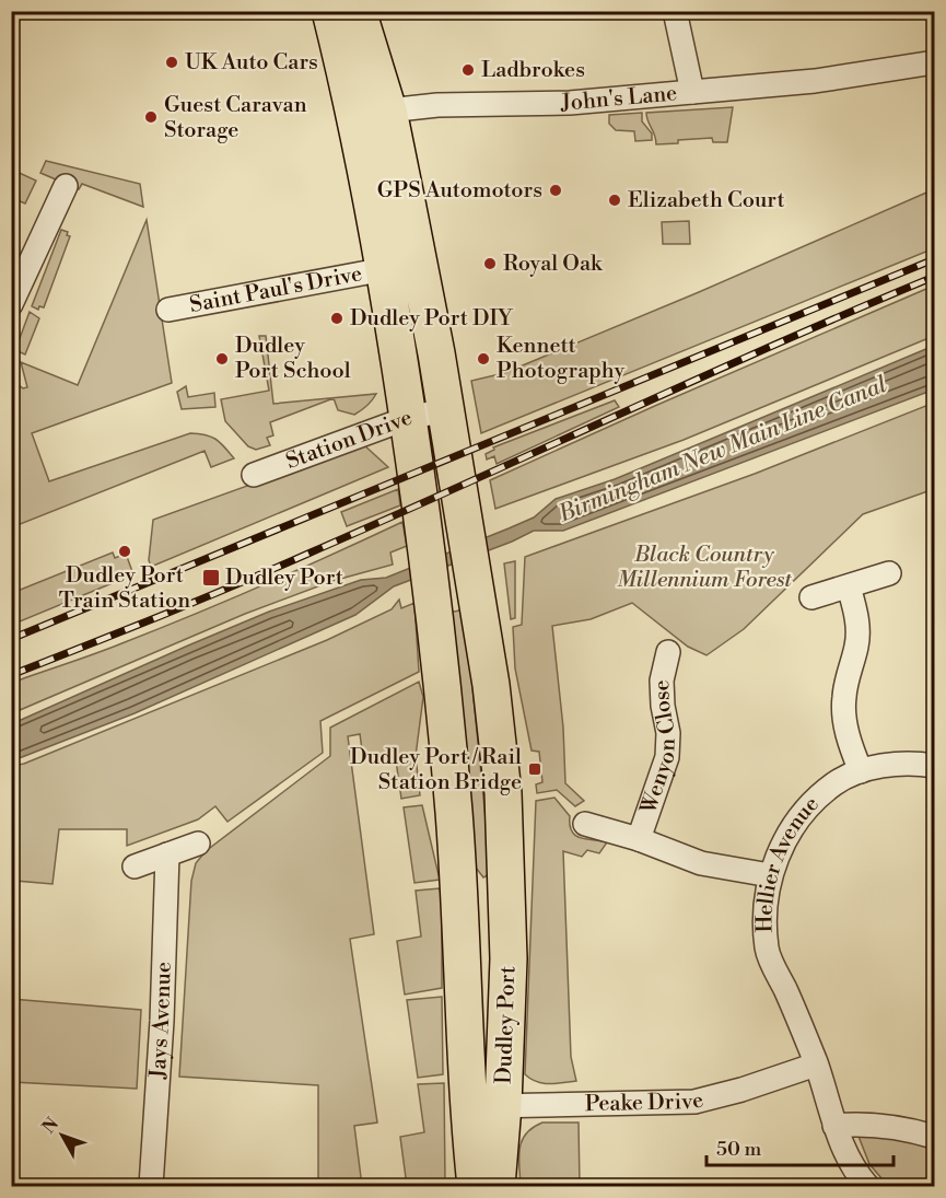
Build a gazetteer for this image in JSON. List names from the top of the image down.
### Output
{
  "streets": {
    "highway": ["Dudley Port"],
    "street": [
      "John's Lane",
      "Saint Paul's Drive",
      "Station Drive",
      "Wenyon Close",
      "Hellier Avenue",
      "Jays Avenue",
      "Peake Drive"
    ]
  },
  "crossings": [
    ["John's Lane", "Dudley Port"],
    ["Station Drive", "Dudley Port"],
    ["Wenyon Close", "Hellier Avenue"],
    ["Hellier Avenue", "Peake Drive"],
    ["Dudley Port", "Peake Drive"]
  ],
  "water": ["Birmingham New Main Line Canal"],
  "parks": ["Black Country Millennium Forest"],
  "places": {
    "other": [
      "UK Auto Cars",
      "Ladbrokes",
      "Guest Caravan Storage",
      "GPS Automotors",
      "Elizabeth Court",
      "Royal Oak",
      "Dudley Port DIY",
      "Dudley Port School",
      "Kennett Photography",
      "Dudley Port Train Station"
    ],
    "transit": ["Dudley Port", "Dudley Port / Rail Station Bridge"]
  },
  "scale_bar": "50 m",
  "north": "top left"
}
